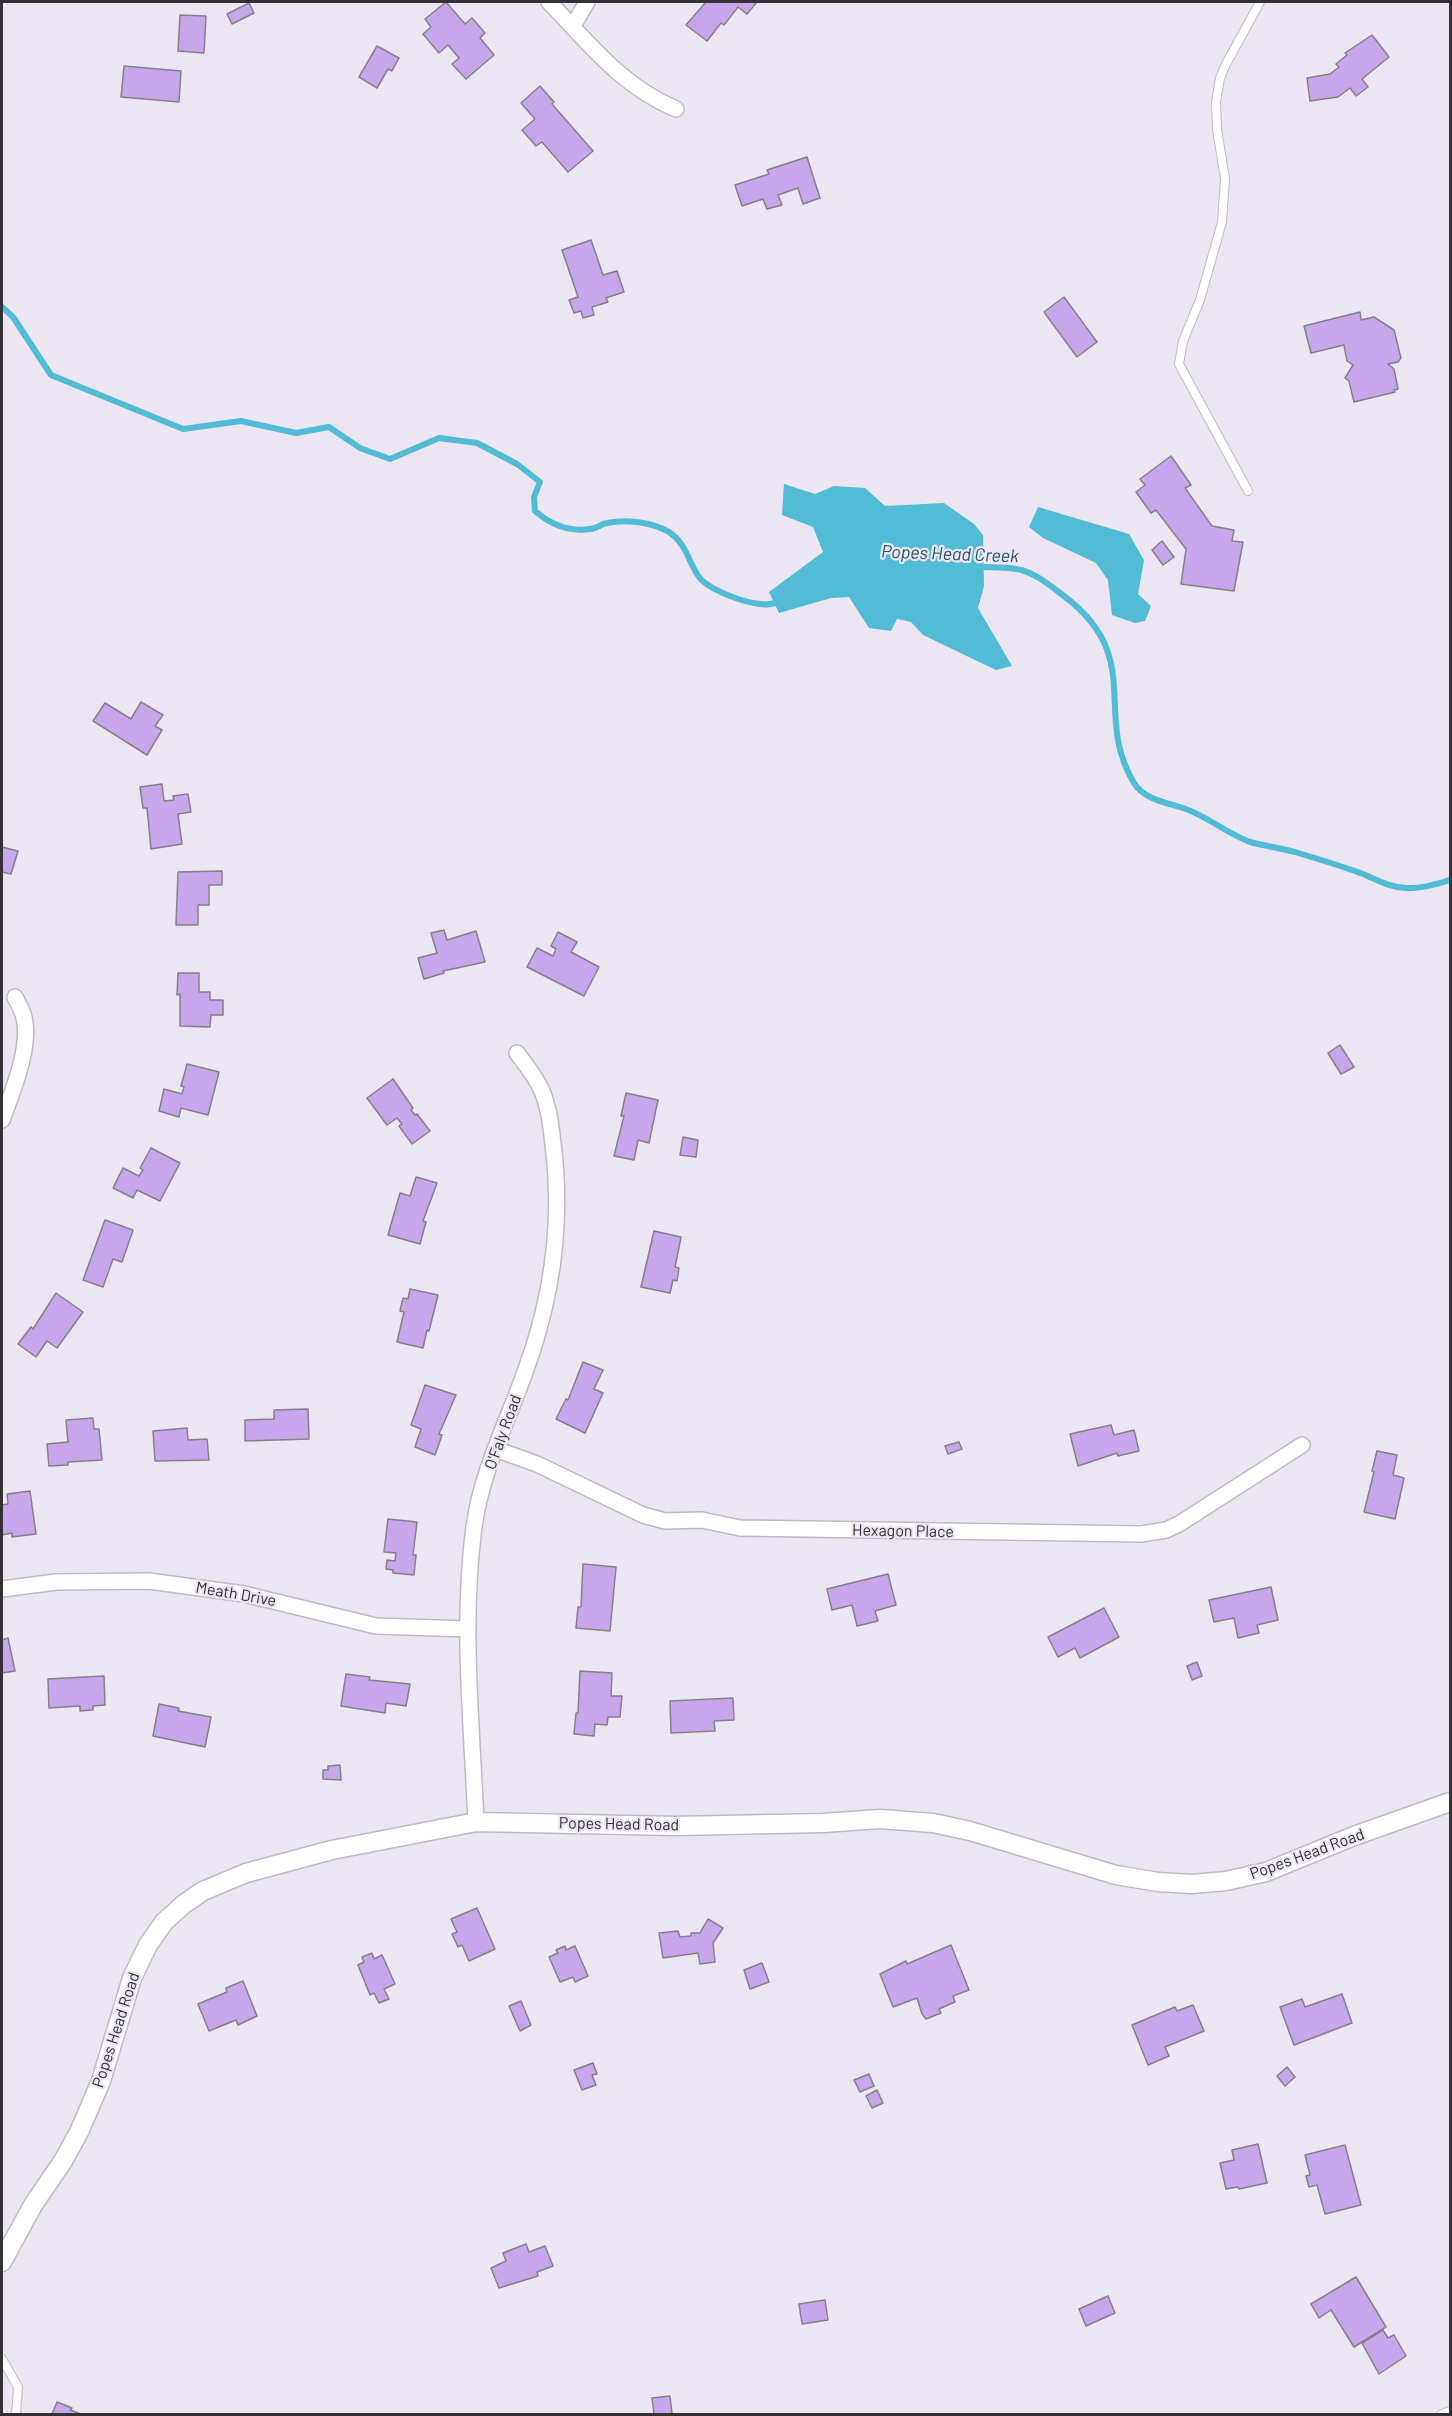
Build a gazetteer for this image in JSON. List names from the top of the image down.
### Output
{
  "streets": {
    "street": [
      "O'Faly Road",
      "Hexagon Place",
      "Meath Drive",
      "Popes Head Road"
    ]
  },
  "crossings": [
    ["O'Faly Road", "Hexagon Place"],
    ["O'Faly Road", "Meath Drive"],
    ["O'Faly Road", "Popes Head Road"]
  ],
  "water": ["Popes Head Creek"]
}
